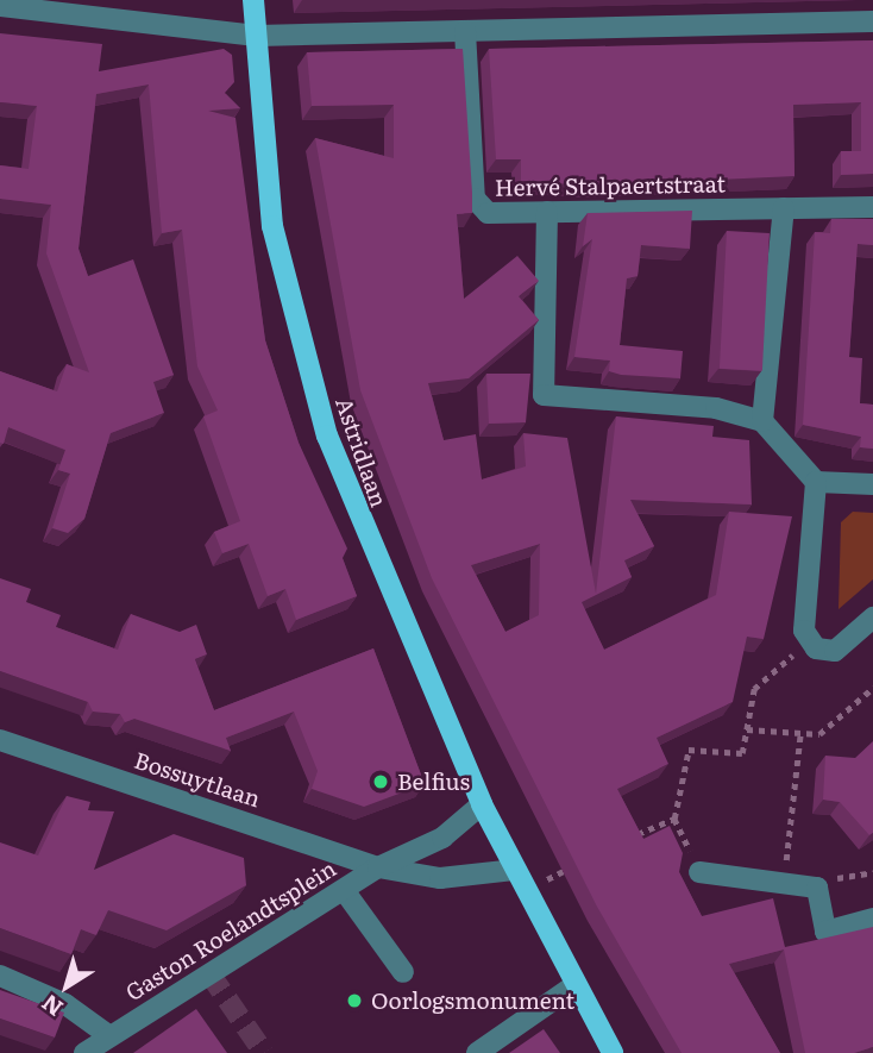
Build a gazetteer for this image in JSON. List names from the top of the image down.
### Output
{
  "streets": {
    "main road": ["Astridlaan"],
    "street": ["Hervé Stalpaertstraat", "Bossuytlaan", "Gaston Roelandtsplein"]
  },
  "crossings": [
    ["Astridlaan", "Bossuytlaan"],
    ["Bossuytlaan", "Gaston Roelandtsplein"]
  ],
  "places": ["Belfius", "Oorlogsmonument"],
  "north": "bottom left"
}
